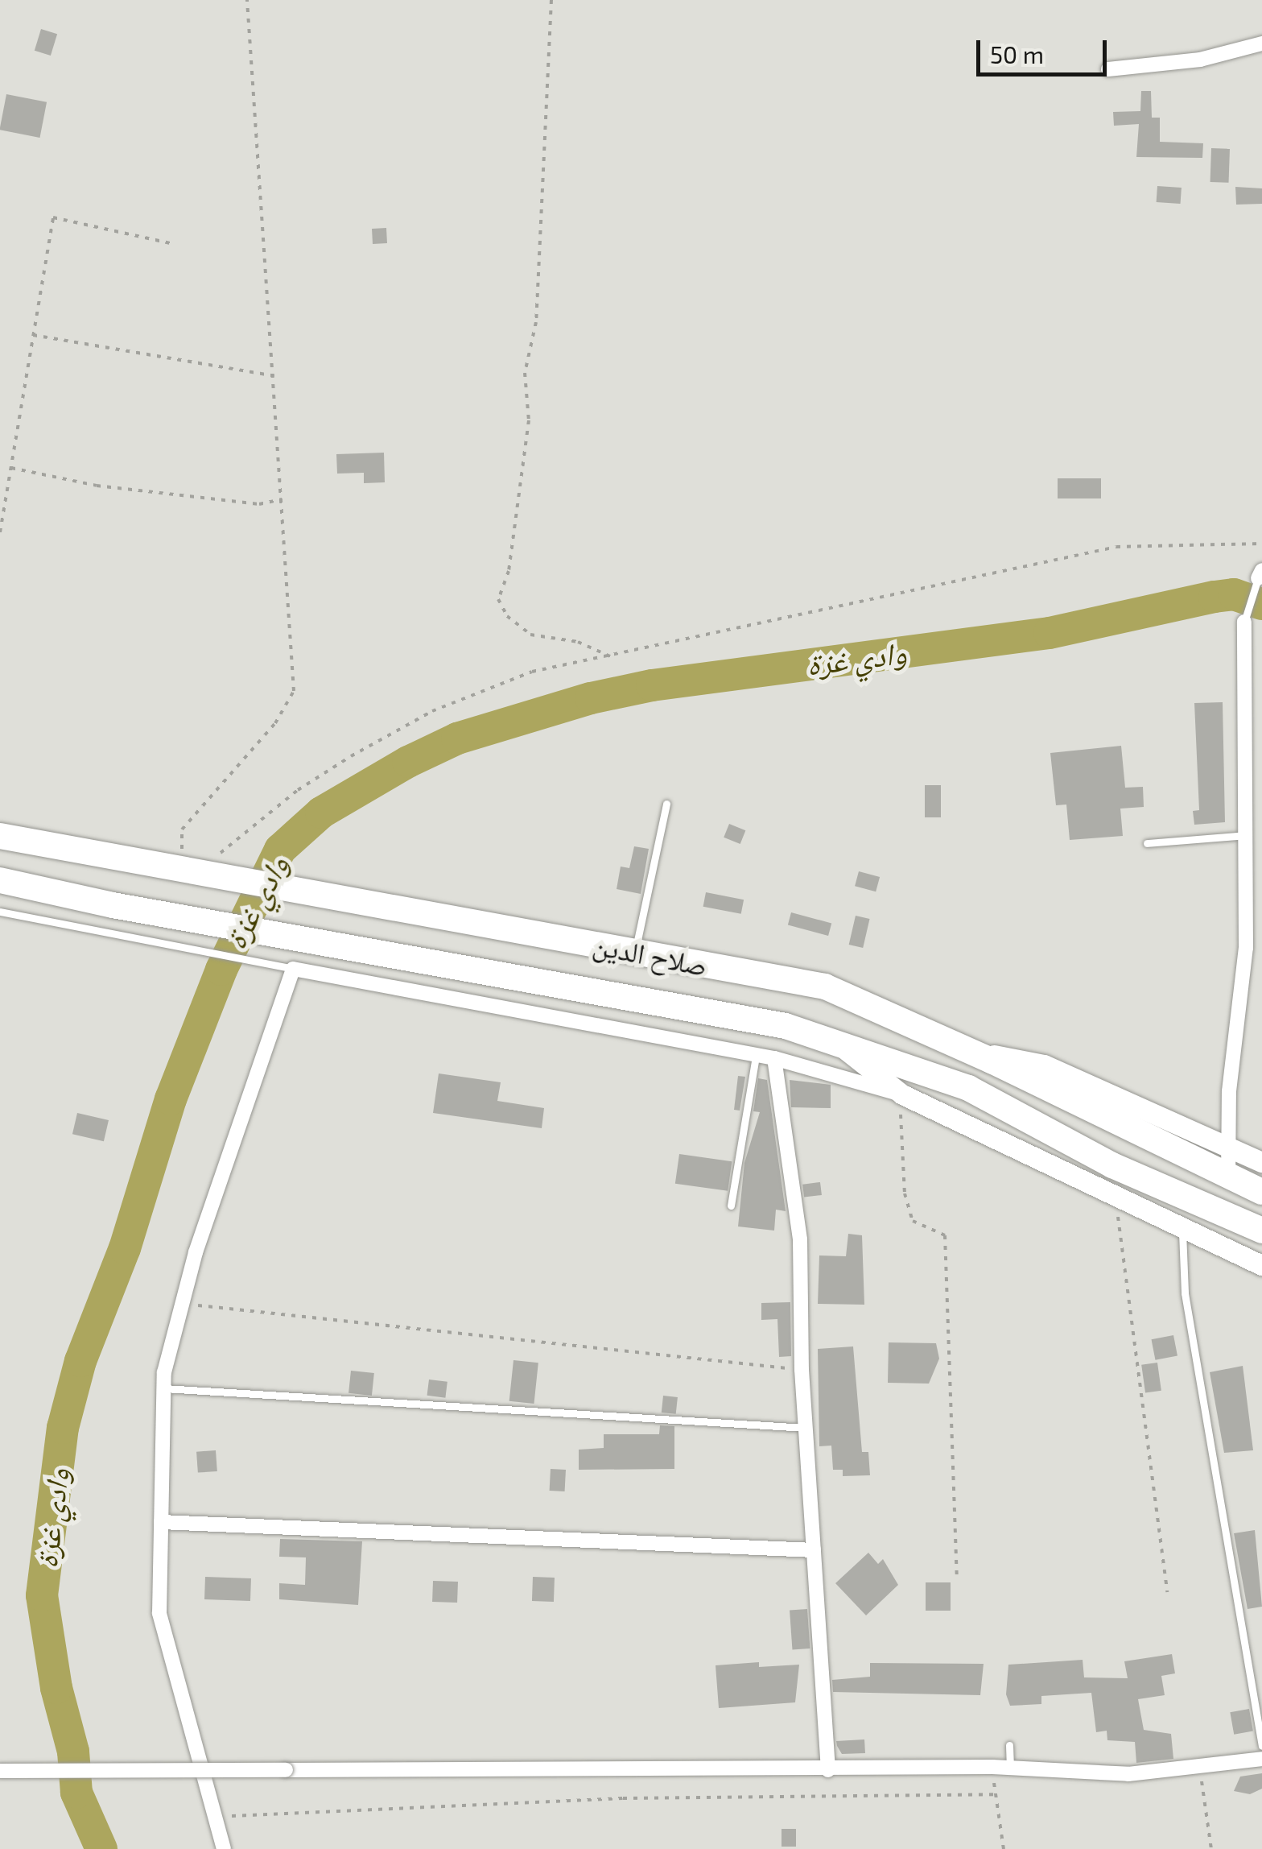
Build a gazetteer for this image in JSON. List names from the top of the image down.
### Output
{
  "streets": {
    "highway": ["صلاح الدين"]
  },
  "water": ["وادي غزة"],
  "scale_bar": "50 m"
}
